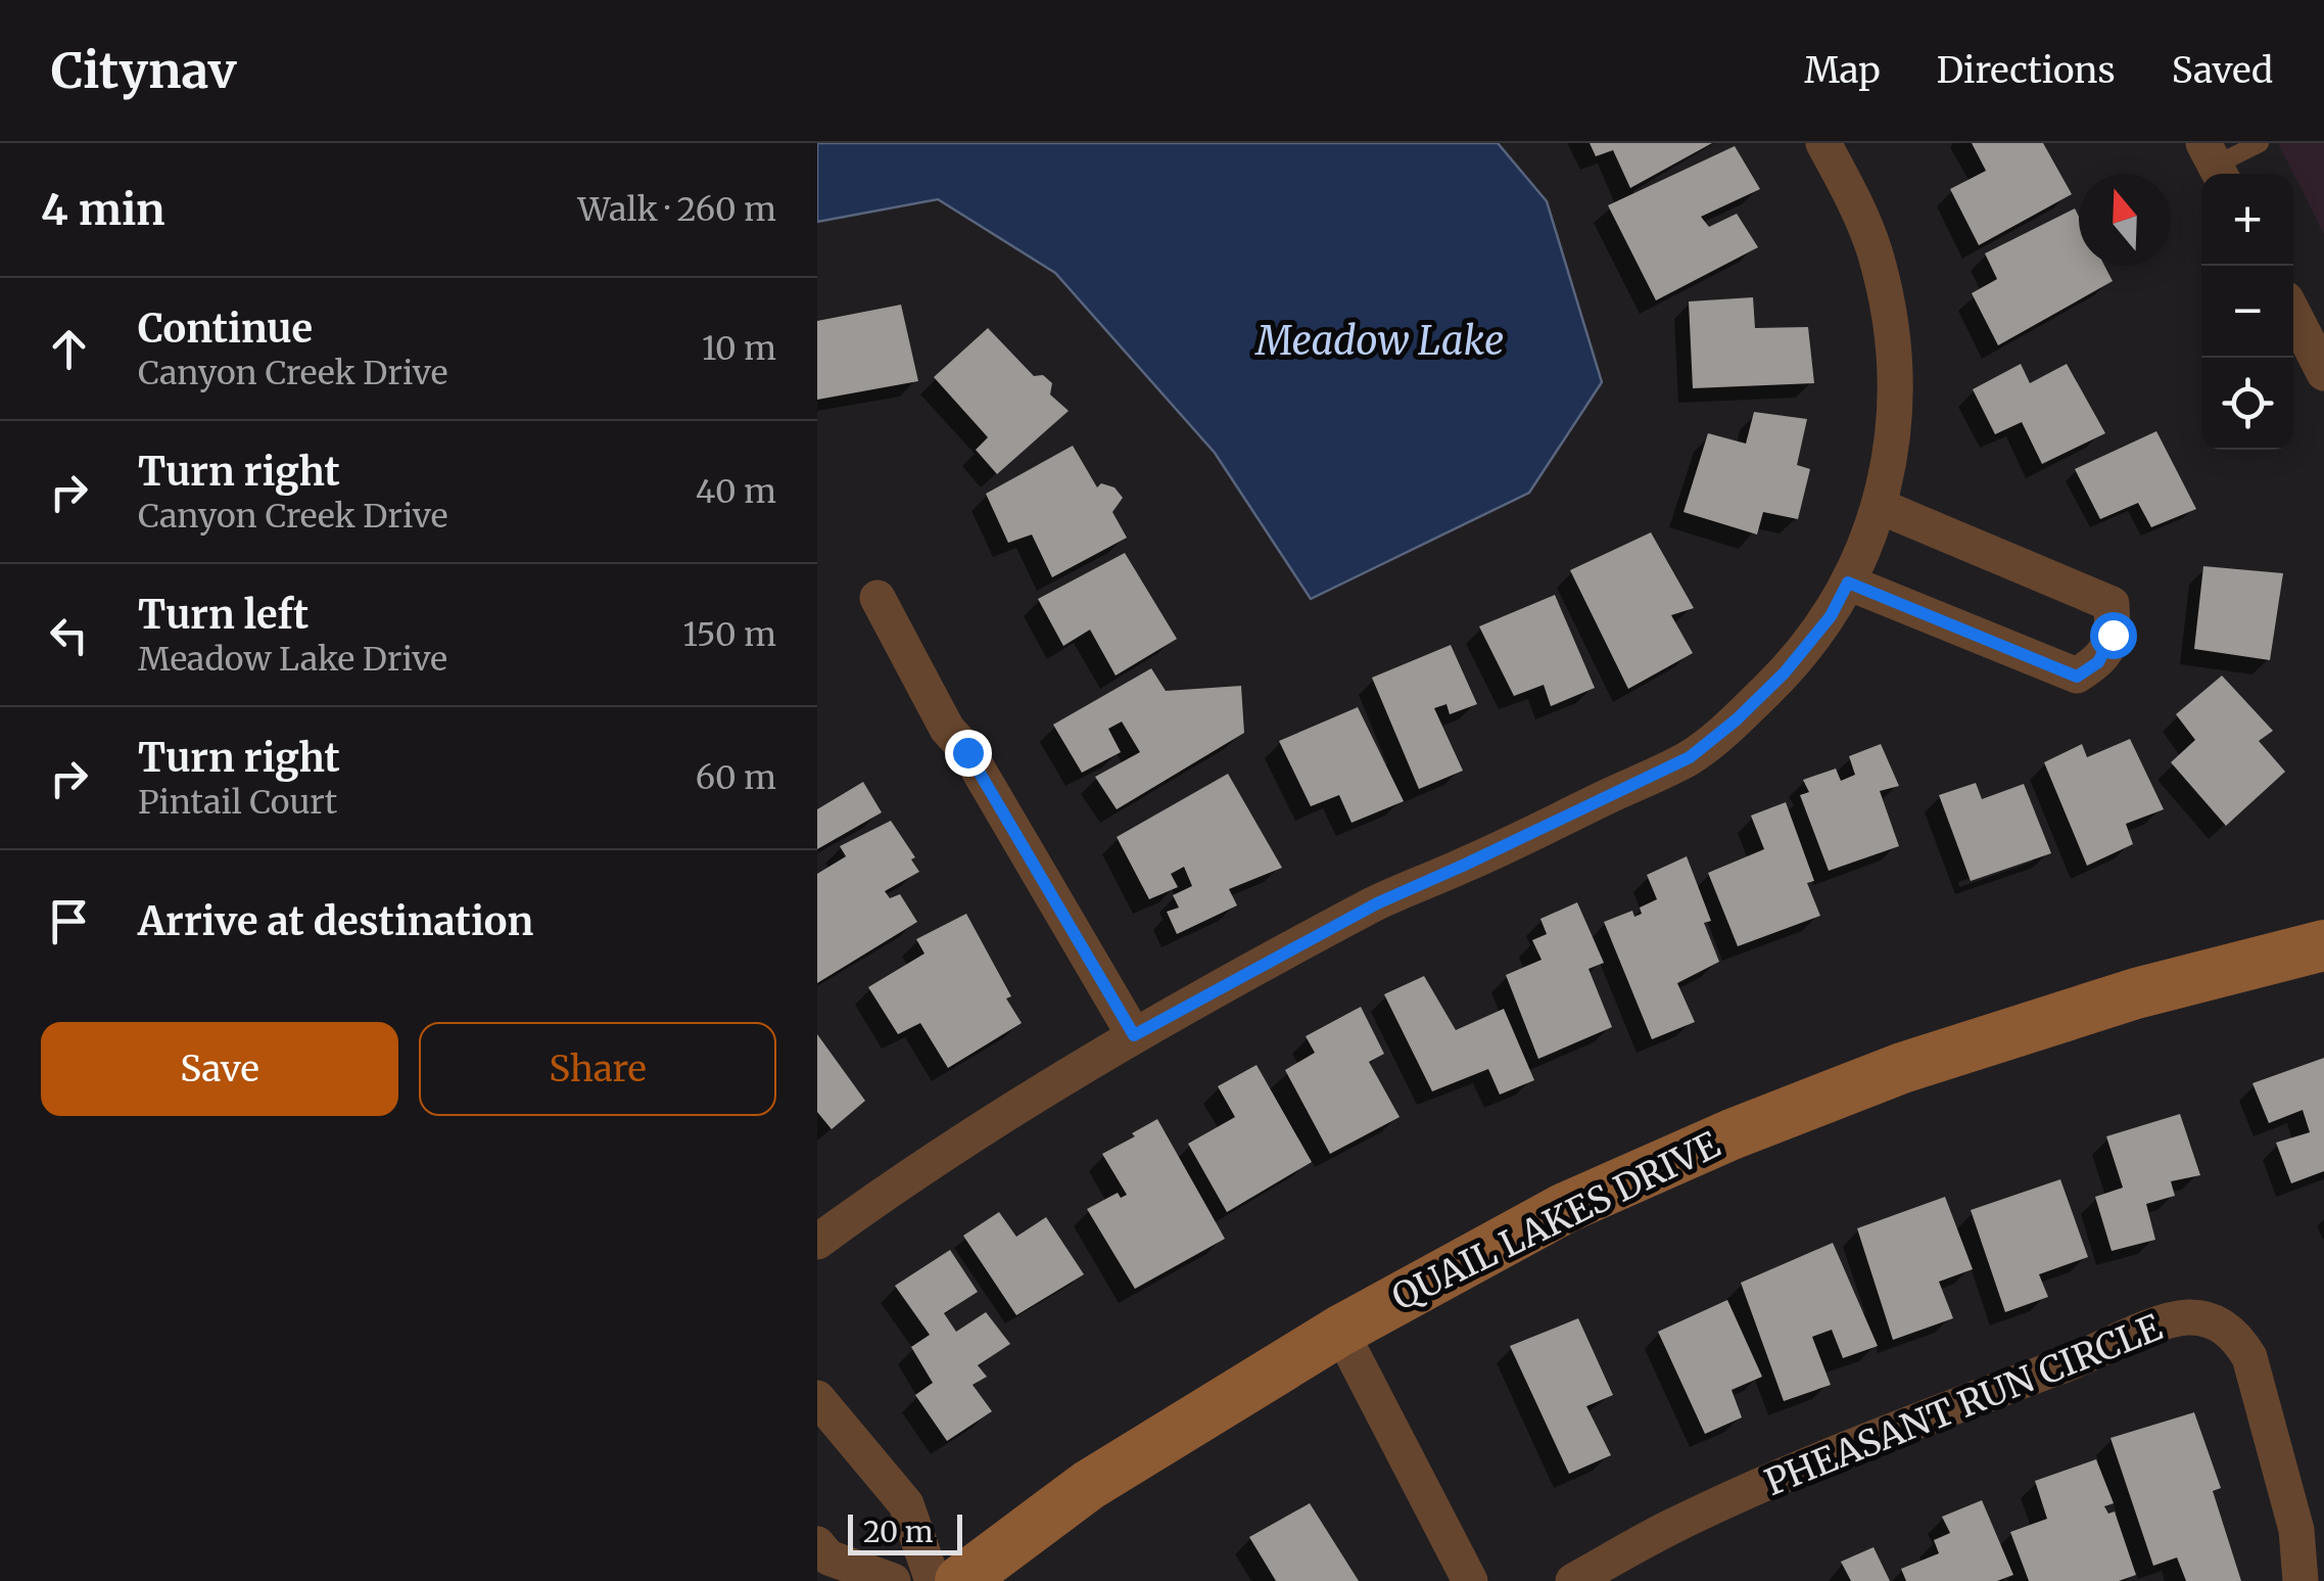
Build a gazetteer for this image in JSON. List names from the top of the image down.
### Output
{
  "streets": {
    "main road": ["QUAIL LAKES DRIVE"],
    "street": ["PHEASANT RUN CIRCLE"]
  },
  "water": ["Meadow Lake"],
  "scale_bar": "20 m",
  "north": "top",
  "page": {
    "header": "Citynav",
    "nav": ["Map", "Directions", "Saved"],
    "heading": ["4 min", "Walk · 260 m"],
    "map_buttons": ["+", "−"],
    "list": [
      ["Continue", "Canyon Creek Drive", "10 m"],
      ["Turn right", "Canyon Creek Drive", "40 m"],
      ["Turn left", "Meadow Lake Drive", "150 m"],
      ["Turn right", "Pintail Court", "60 m"],
      "Arrive at destination"
    ],
    "buttons": ["Save", "Share"],
    "scale": "20 m"
  }
}
